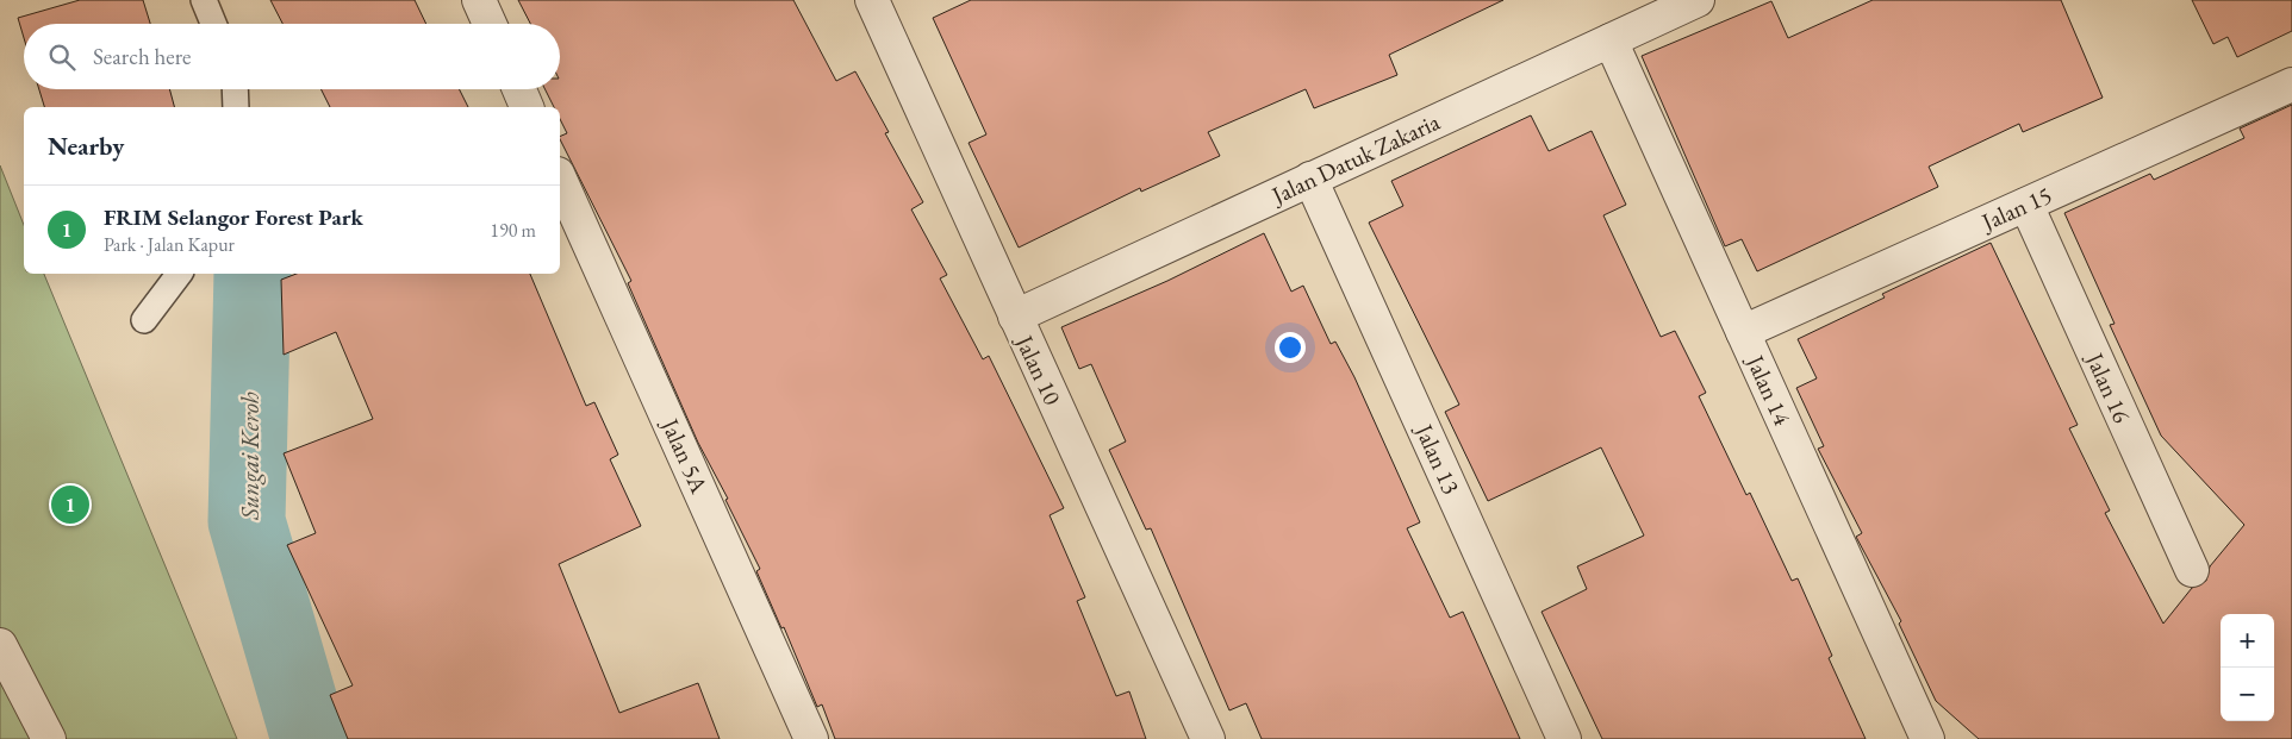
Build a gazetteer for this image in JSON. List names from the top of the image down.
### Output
{
  "streets": {
    "street": [
      "Jalan Datuk Zakaria",
      "Jalan 15",
      "Jalan 10",
      "Jalan 16",
      "Jalan 14",
      "Jalan 5A",
      "Jalan 13"
    ]
  },
  "crossings": [
    ["Jalan Datuk Zakaria", "Jalan 10"],
    ["Jalan Datuk Zakaria", "Jalan 14"],
    ["Jalan Datuk Zakaria", "Jalan 13"],
    ["Jalan 15", "Jalan 16"],
    ["Jalan 15", "Jalan 14"]
  ],
  "water": ["Sungai Keroh"],
  "page": {
    "search": "Search here",
    "heading": "Nearby",
    "list": [
      {
        "mark": "1",
        "name": "FRIM Selangor Forest Park",
        "note": "Park · Jalan Kapur",
        "value": "190 m"
      }
    ],
    "pins": "1",
    "map_buttons": ["+", "−"]
  }
}
